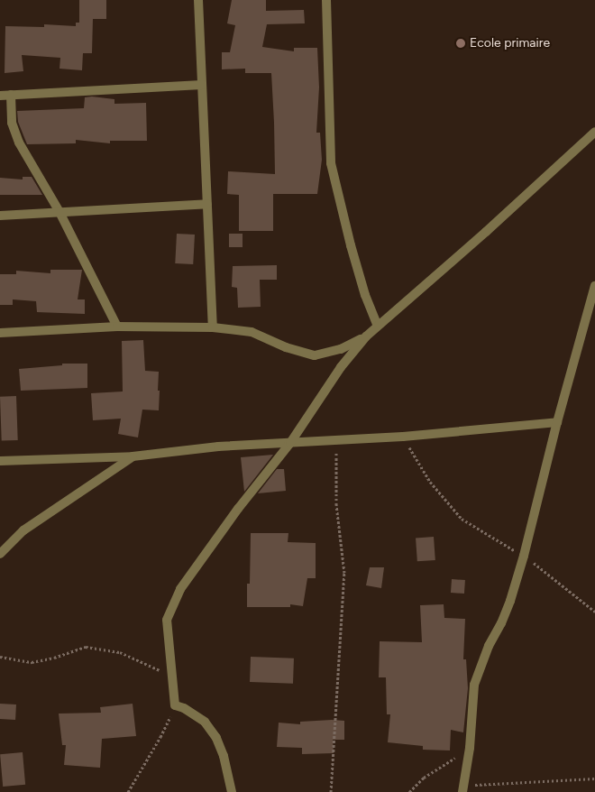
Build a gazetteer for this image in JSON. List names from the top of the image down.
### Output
{
  "places": ["Ecole primaire"]
}
